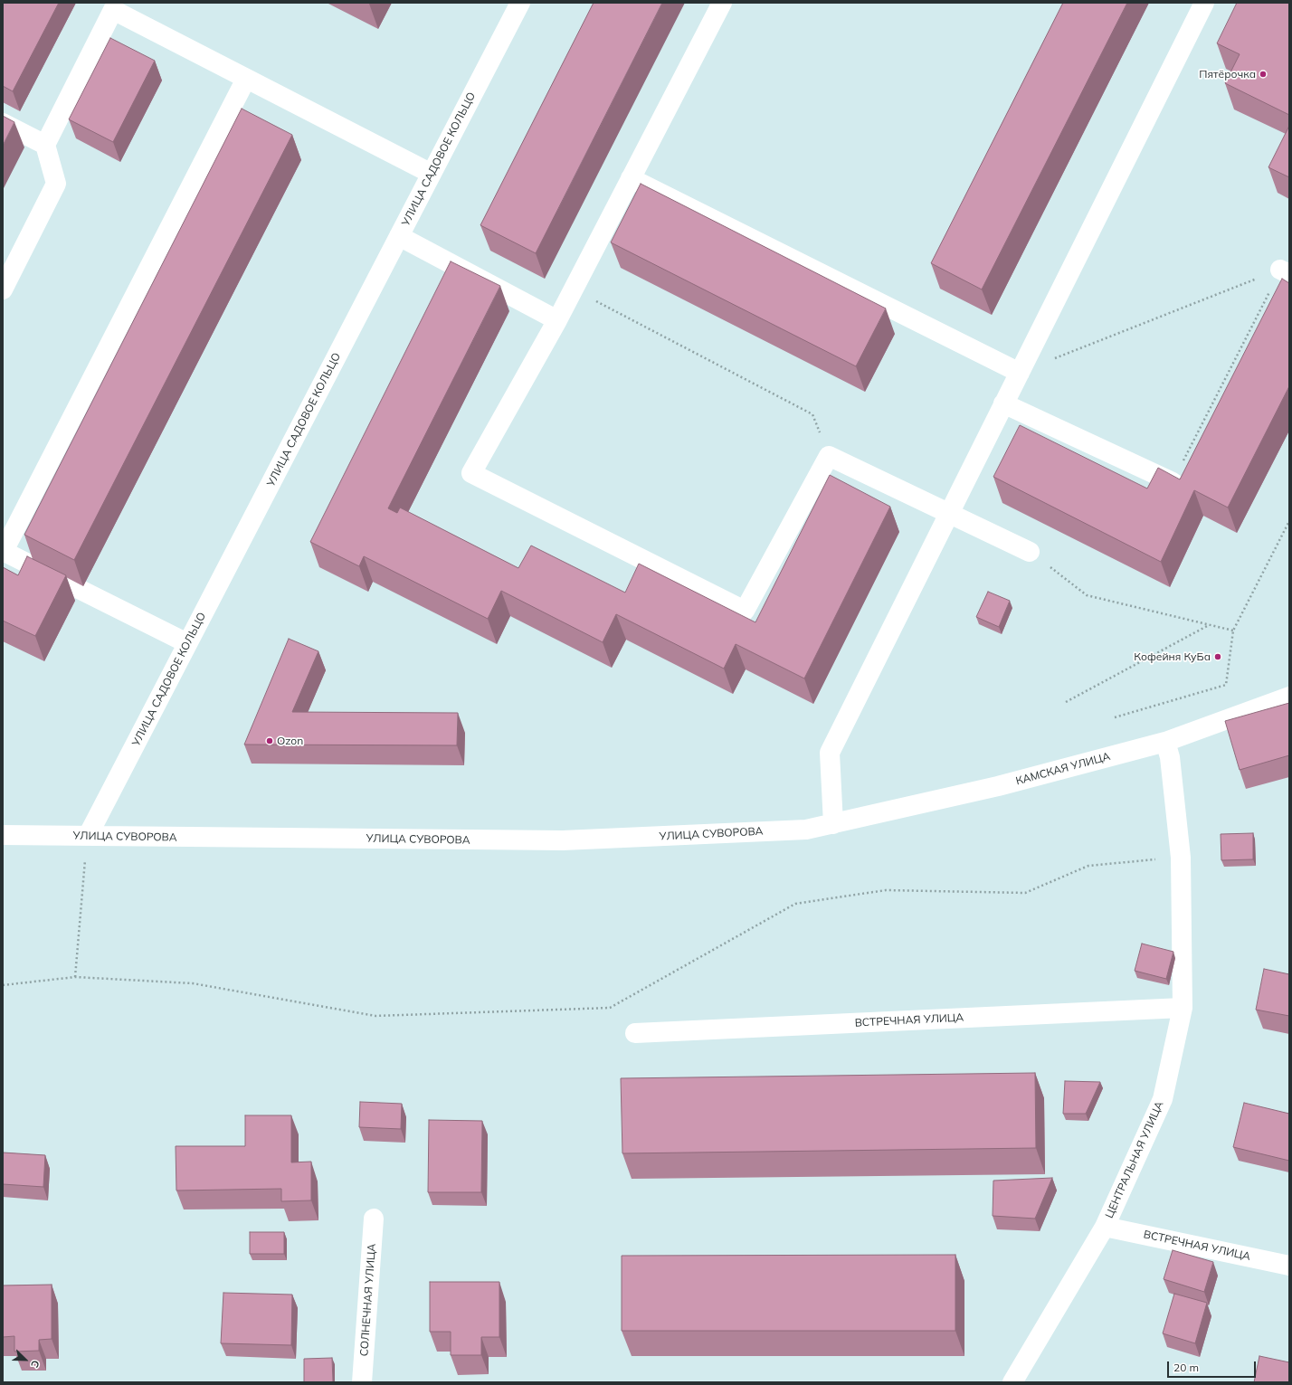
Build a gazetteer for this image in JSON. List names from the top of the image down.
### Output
{
  "streets": {
    "street": [
      "УЛИЦА САДОВОЕ КОЛЬЦО",
      "КАМСКАЯ УЛИЦА",
      "УЛИЦА СУВОРОВА",
      "ВСТРЕЧНАЯ УЛИЦА",
      "ЦЕНТРАЛЬНАЯ УЛИЦА",
      "СОЛНЕЧНАЯ УЛИЦА"
    ]
  },
  "crossings": [
    ["УЛИЦА САДОВОЕ КОЛЬЦО", "УЛИЦА СУВОРОВА"],
    ["КАМСКАЯ УЛИЦА", "УЛИЦА СУВОРОВА"],
    ["КАМСКАЯ УЛИЦА", "ЦЕНТРАЛЬНАЯ УЛИЦА"],
    ["ВСТРЕЧНАЯ УЛИЦА", "ЦЕНТРАЛЬНАЯ УЛИЦА"]
  ],
  "places": ["Пятёрочка", "Кофейня КуБа", "Ozon"],
  "scale_bar": "20 m",
  "north": "bottom right"
}
